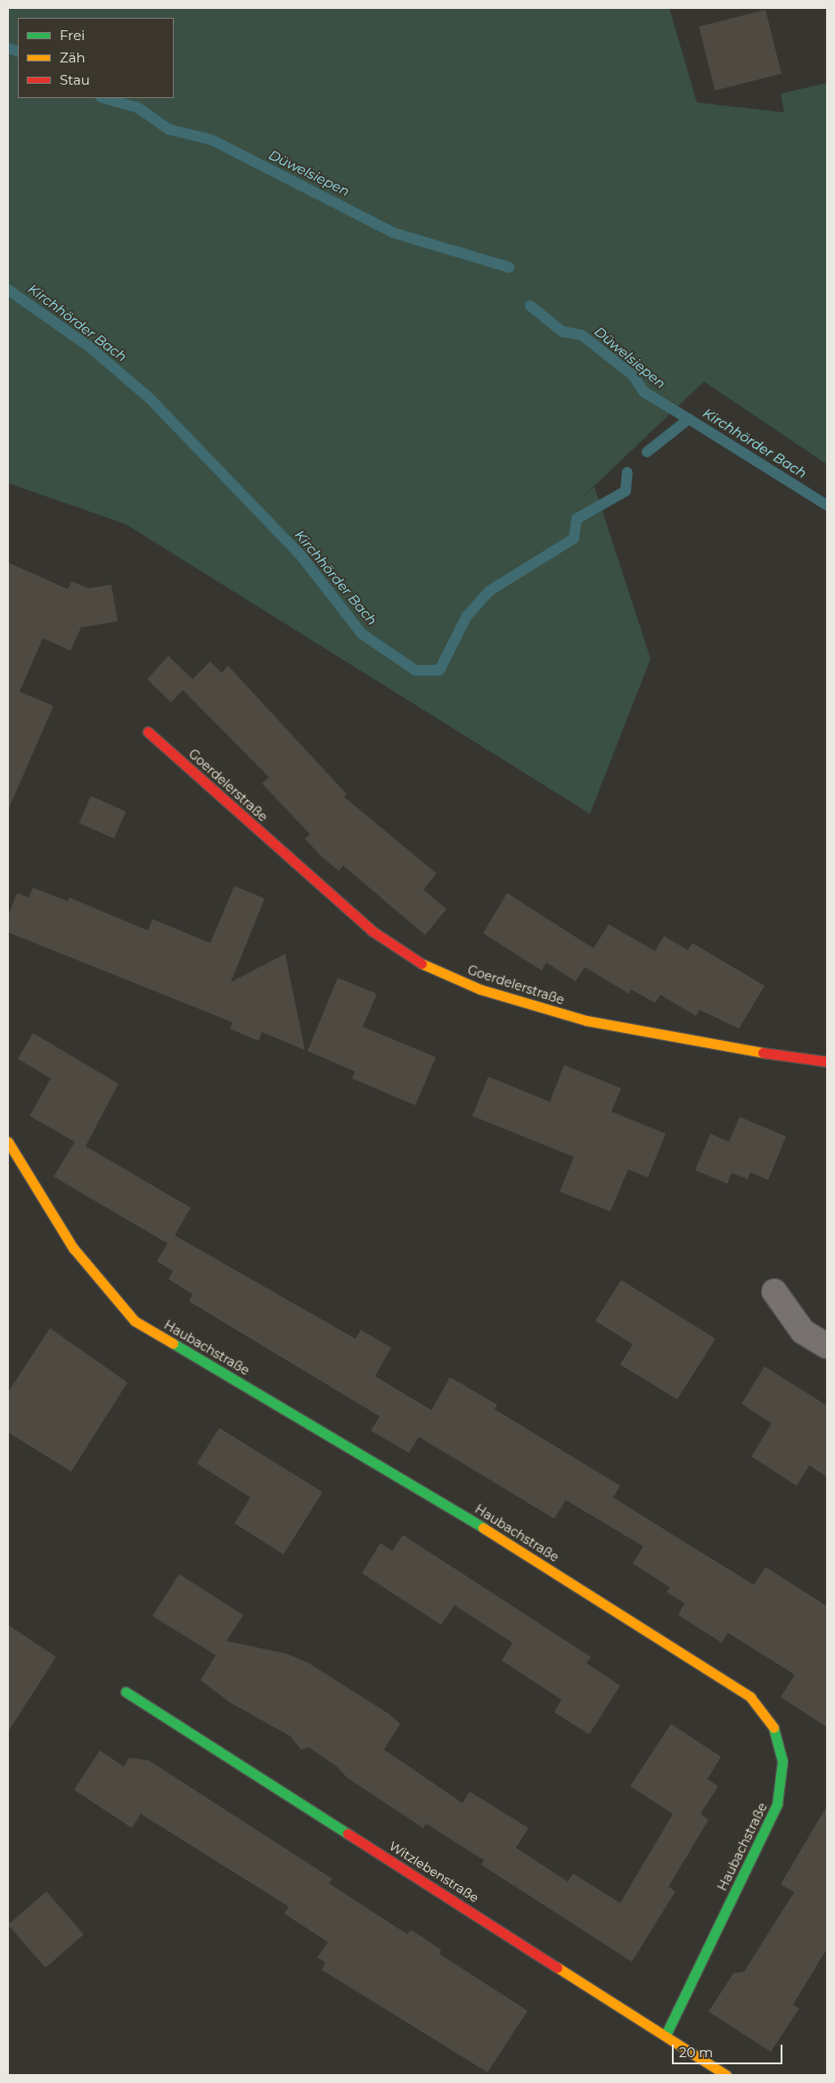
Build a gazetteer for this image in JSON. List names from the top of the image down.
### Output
{
  "streets": {
    "street": ["Goerdelerstraße", "Haubachstraße", "Witzlebenstraße"]
  },
  "crossings": [
    ["Haubachstraße", "Witzlebenstraße"]
  ],
  "water": ["Düwelsiepen", "Kirchhörder Bach"],
  "legend": ["Frei", "Zäh", "Stau"],
  "scale_bar": "20 m"
}
